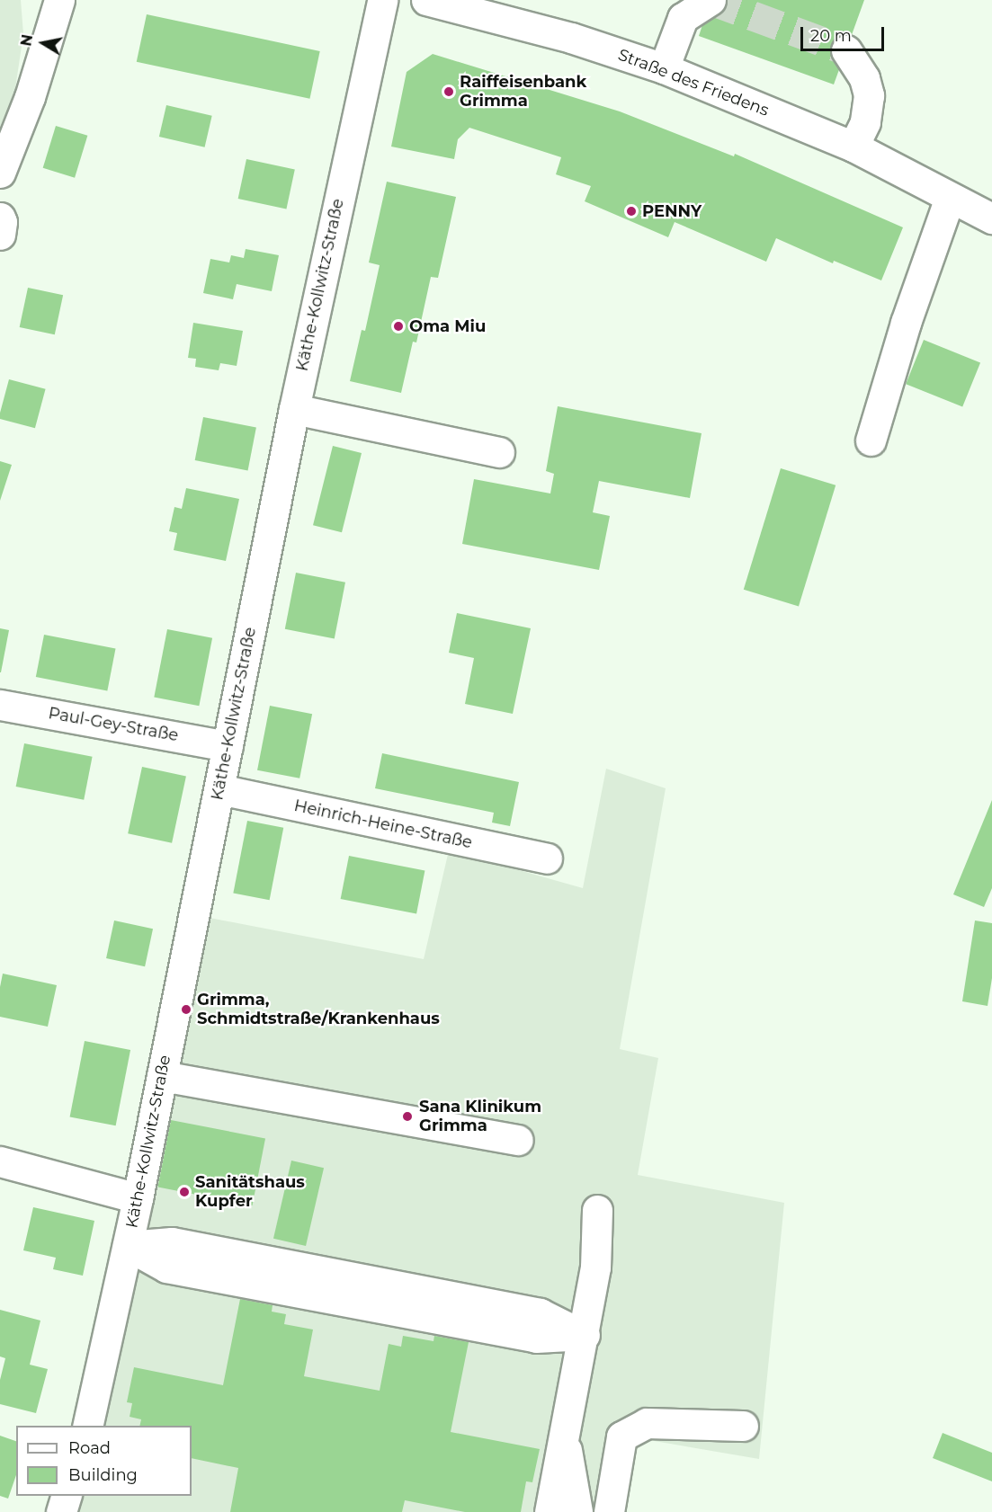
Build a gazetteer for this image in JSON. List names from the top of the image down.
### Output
{
  "streets": {
    "street": [
      "Straße des Friedens",
      "Käthe-Kollwitz-Straße",
      "Paul-Gey-Straße",
      "Heinrich-Heine-Straße"
    ]
  },
  "crossings": [
    ["Käthe-Kollwitz-Straße", "Paul-Gey-Straße"],
    ["Käthe-Kollwitz-Straße", "Heinrich-Heine-Straße"]
  ],
  "places": [
    "Raiffeisenbank Grimma",
    "PENNY",
    "Oma Miu",
    "Grimma, Schmidtstraße/Krankenhaus",
    "Sana Klinikum Grimma",
    "Sanitätshaus Kupfer"
  ],
  "legend": ["Road", "Building"],
  "scale_bar": "20 m",
  "north": "left"
}
